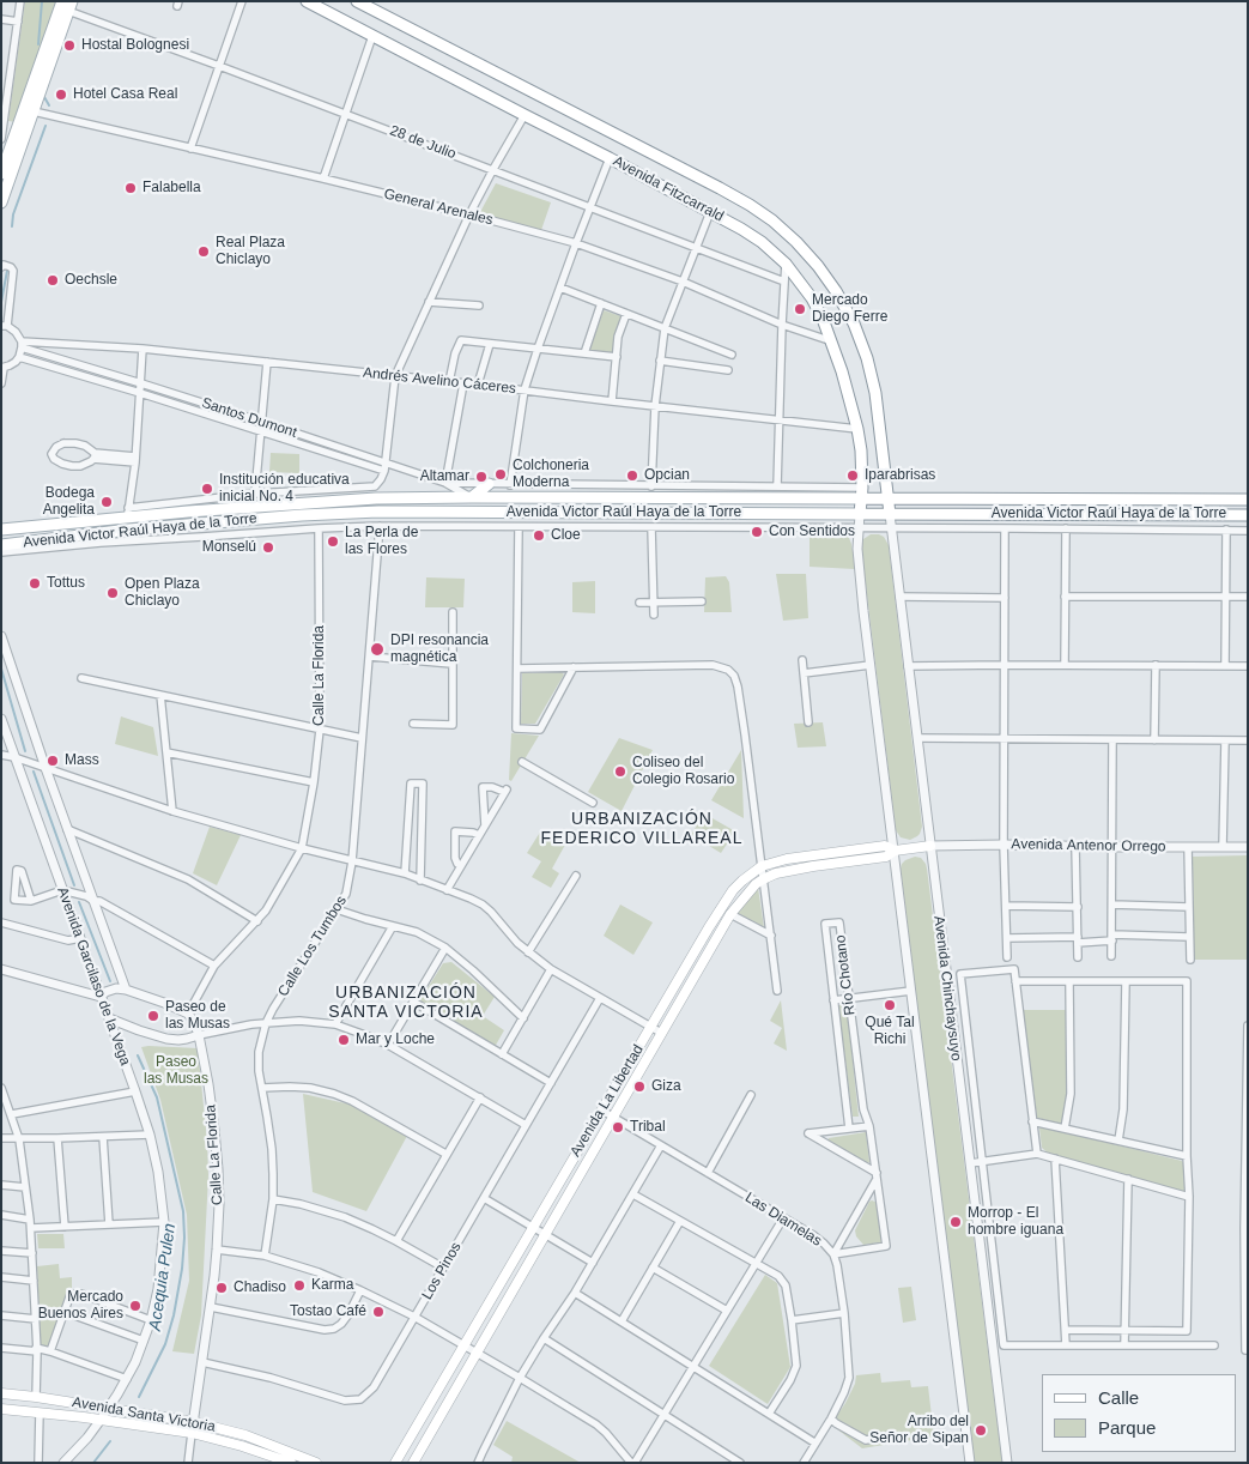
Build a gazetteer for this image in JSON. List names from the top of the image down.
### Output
{
  "streets": {
    "main road": [
      "Avenida Fitzcarrald",
      "Avenida Victor Raúl Haya de la Torre",
      "Avenida La Libertad",
      "Avenida Santa Victoria"
    ],
    "street": [
      "28 de Julio",
      "General Arenales",
      "Andrés Avelino Cáceres",
      "Santos Dumont",
      "Calle La Florida",
      "Avenida Antenor Orrego",
      "Calle Los Tumbos",
      "Río Chotano",
      "Avenida Garcilaso de la Vega",
      "Avenida Chinchaysuyo",
      "Las Diamelas",
      "Los Pinos"
    ]
  },
  "crossings": [
    ["Avenida Fitzcarrald", "General Arenales"],
    ["Avenida Fitzcarrald", "Andrés Avelino Cáceres"],
    ["Avenida Fitzcarrald", "Avenida Victor Raúl Haya de la Torre"],
    ["Avenida Fitzcarrald", "Avenida Chinchaysuyo"],
    ["Andrés Avelino Cáceres", "Santos Dumont"],
    ["Santos Dumont", "Avenida Victor Raúl Haya de la Torre"],
    ["Avenida Victor Raúl Haya de la Torre", "Avenida Chinchaysuyo"],
    ["Calle La Florida", "Los Pinos"],
    ["Calle La Florida", "Avenida Santa Victoria"],
    ["Avenida Antenor Orrego", "Avenida Chinchaysuyo"],
    ["Avenida Antenor Orrego", "Avenida La Libertad"],
    ["Río Chotano", "Las Diamelas"],
    ["Avenida Garcilaso de la Vega", "Avenida Santa Victoria"],
    ["Avenida Chinchaysuyo", "Avenida La Libertad"],
    ["Avenida La Libertad", "Las Diamelas"]
  ],
  "districts": ["URBANIZACIÓN FEDERICO VILLAREAL", "URBANIZACIÓN SANTA VICTORIA"],
  "water": ["Acequia Pulen"],
  "parks": ["Paseo las Musas"],
  "places": [
    "Hostal Bolognesi",
    "Hotel Casa Real",
    "Falabella",
    "Real Plaza Chiclayo",
    "Oechsle",
    "Mercado Diego Ferre",
    "Colchoneria Moderna",
    "Opcian",
    "Iparabrisas",
    "Altamar",
    "Institución educativa inicial No. 4",
    "Bodega Angelita",
    "Con Sentidos",
    "Cloe",
    "La Perla de las Flores",
    "Monselú",
    "Tottus",
    "Open Plaza Chiclayo",
    "DPI resonancia magnética",
    "Mass",
    "Coliseo del Colegio Rosario",
    "Qué Tal Richi",
    "Paseo de las Musas",
    "Mar y Loche",
    "Giza",
    "Tribal",
    "Morrop - El hombre iguana",
    "Karma",
    "Chadiso",
    "Mercado Buenos Aires",
    "Tostao Café",
    "Arribo del Señor de Sipan"
  ],
  "legend": ["Calle", "Parque"]
}
